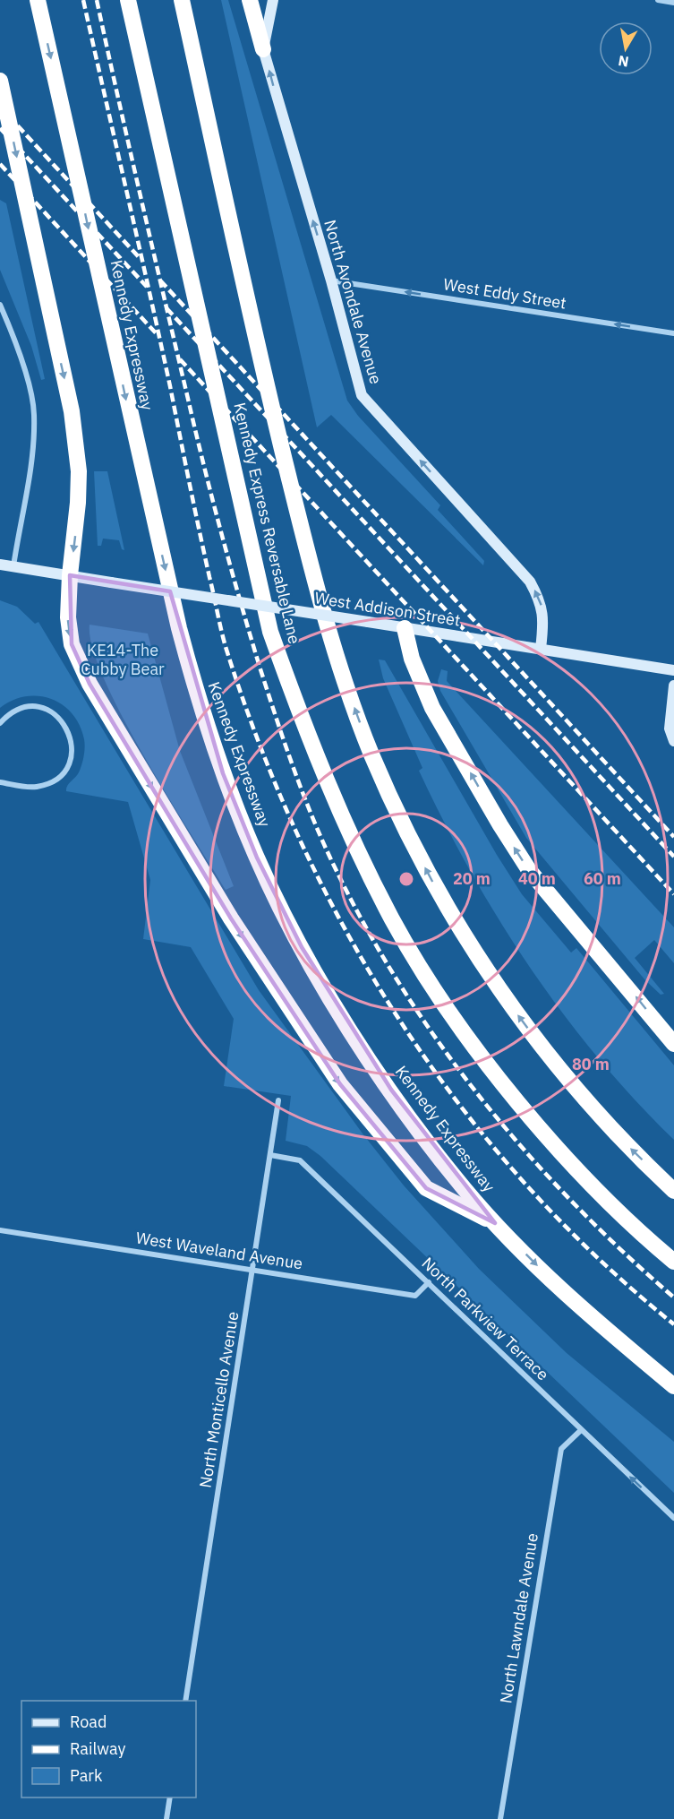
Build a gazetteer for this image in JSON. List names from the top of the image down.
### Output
{
  "streets": {
    "highway": ["Kennedy Expressway", "Kennedy Express Reversable Lane"],
    "street": [
      "West Eddy Street",
      "North Avondale Avenue",
      "West Addison Street",
      "West Waveland Avenue",
      "North Parkview Terrace",
      "North Monticello Avenue",
      "North Lawndale Avenue"
    ]
  },
  "crossings": [
    ["West Eddy Street", "North Avondale Avenue"],
    ["North Avondale Avenue", "West Addison Street"],
    ["West Waveland Avenue", "North Parkview Terrace"],
    ["West Waveland Avenue", "North Monticello Avenue"],
    ["North Parkview Terrace", "North Monticello Avenue"],
    ["North Parkview Terrace", "North Lawndale Avenue"]
  ],
  "one_way": ["West Eddy Street", "North Avondale Avenue"],
  "parks": ["KE14-The Cubby Bear"],
  "legend": ["Road", "Railway", "Park"],
  "north": "bottom",
  "rings": [
    "20 m",
    "40 m",
    "60 m",
    "80 m"
  ]
}
